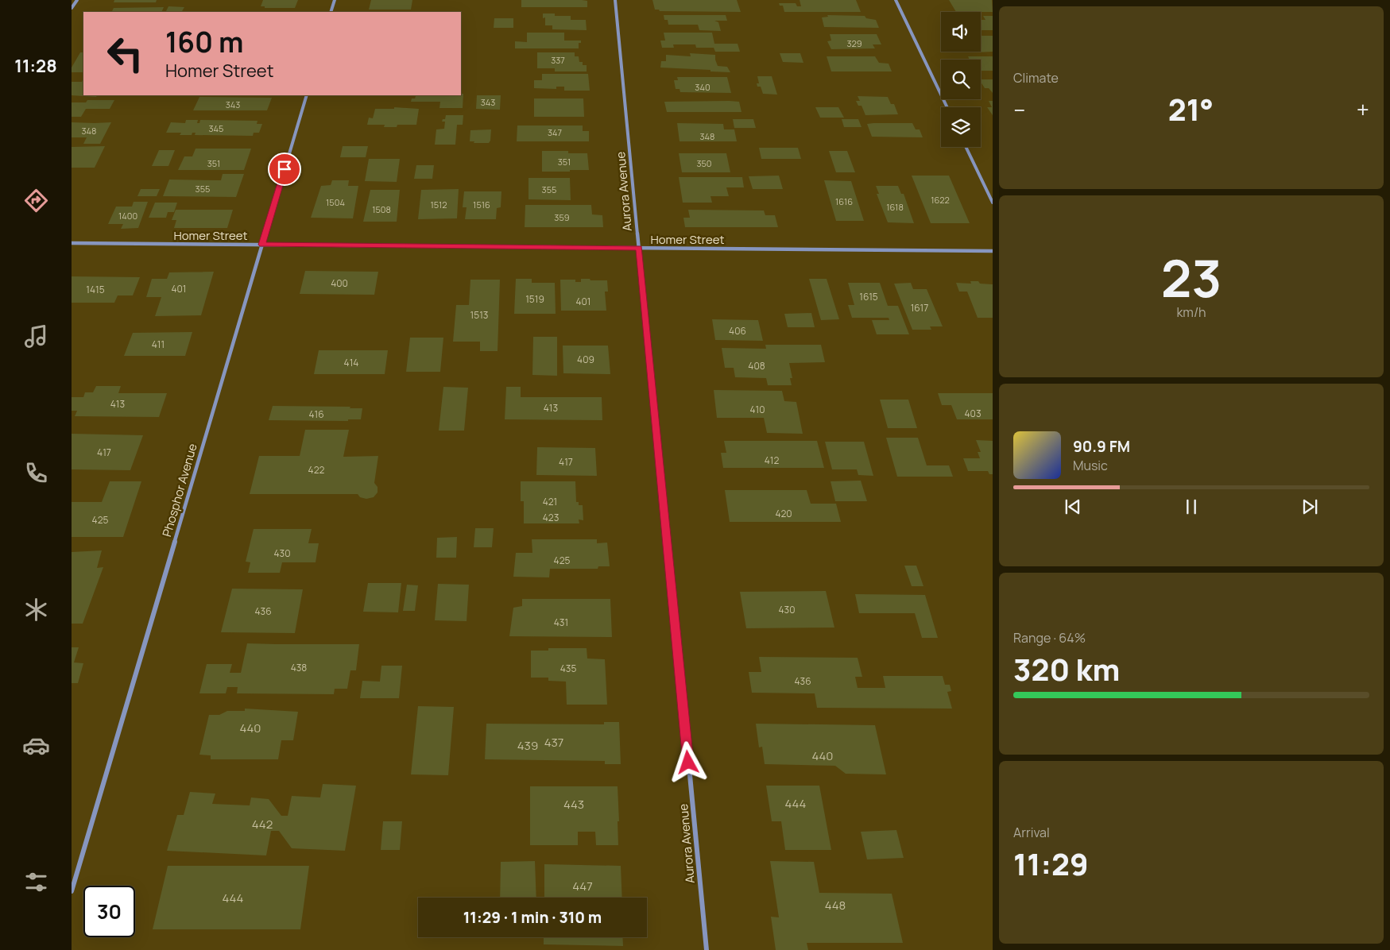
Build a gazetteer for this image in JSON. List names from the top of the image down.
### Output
{
  "streets": {
    "street": ["Aurora Avenue", "Homer Street", "Phosphor Avenue"]
  },
  "crossings": [
    ["Aurora Avenue", "Homer Street"],
    ["Homer Street", "Phosphor Avenue"]
  ],
  "house_numbers": [
    "329",
    "337",
    "340",
    "343",
    "343",
    "345",
    "348",
    "347",
    "348",
    "351",
    "351",
    "350",
    "355",
    "355",
    "1622",
    "1616",
    "1504",
    "1512",
    "1516",
    "1618",
    "1508",
    "1400",
    "359",
    "400",
    "401",
    "1415",
    "1615",
    "1519",
    "401",
    "1617",
    "1513",
    "406",
    "411",
    "409",
    "414",
    "408",
    "413",
    "413",
    "410",
    "403",
    "416",
    "417",
    "412",
    "417",
    "422",
    "421",
    "420",
    "423",
    "425",
    "430",
    "425",
    "430",
    "436",
    "431",
    "438",
    "435",
    "436",
    "440",
    "437",
    "439",
    "440",
    "444",
    "443",
    "442",
    "447",
    "444",
    "448"
  ],
  "page": {
    "tabs": "11:28",
    "tile": [
      "Climate",
      ["23", "km/h"],
      ["Range · 64%", "320 km"],
      ["Arrival", "11:29"]
    ],
    "turn": ["160 m", "Homer Street"],
    "heat": ["−", "21°", "+"],
    "song": ["90.9 FM", "Music"],
    "limit": "30",
    "trip": "11:29 · 1 min · 310 m"
  }
}
